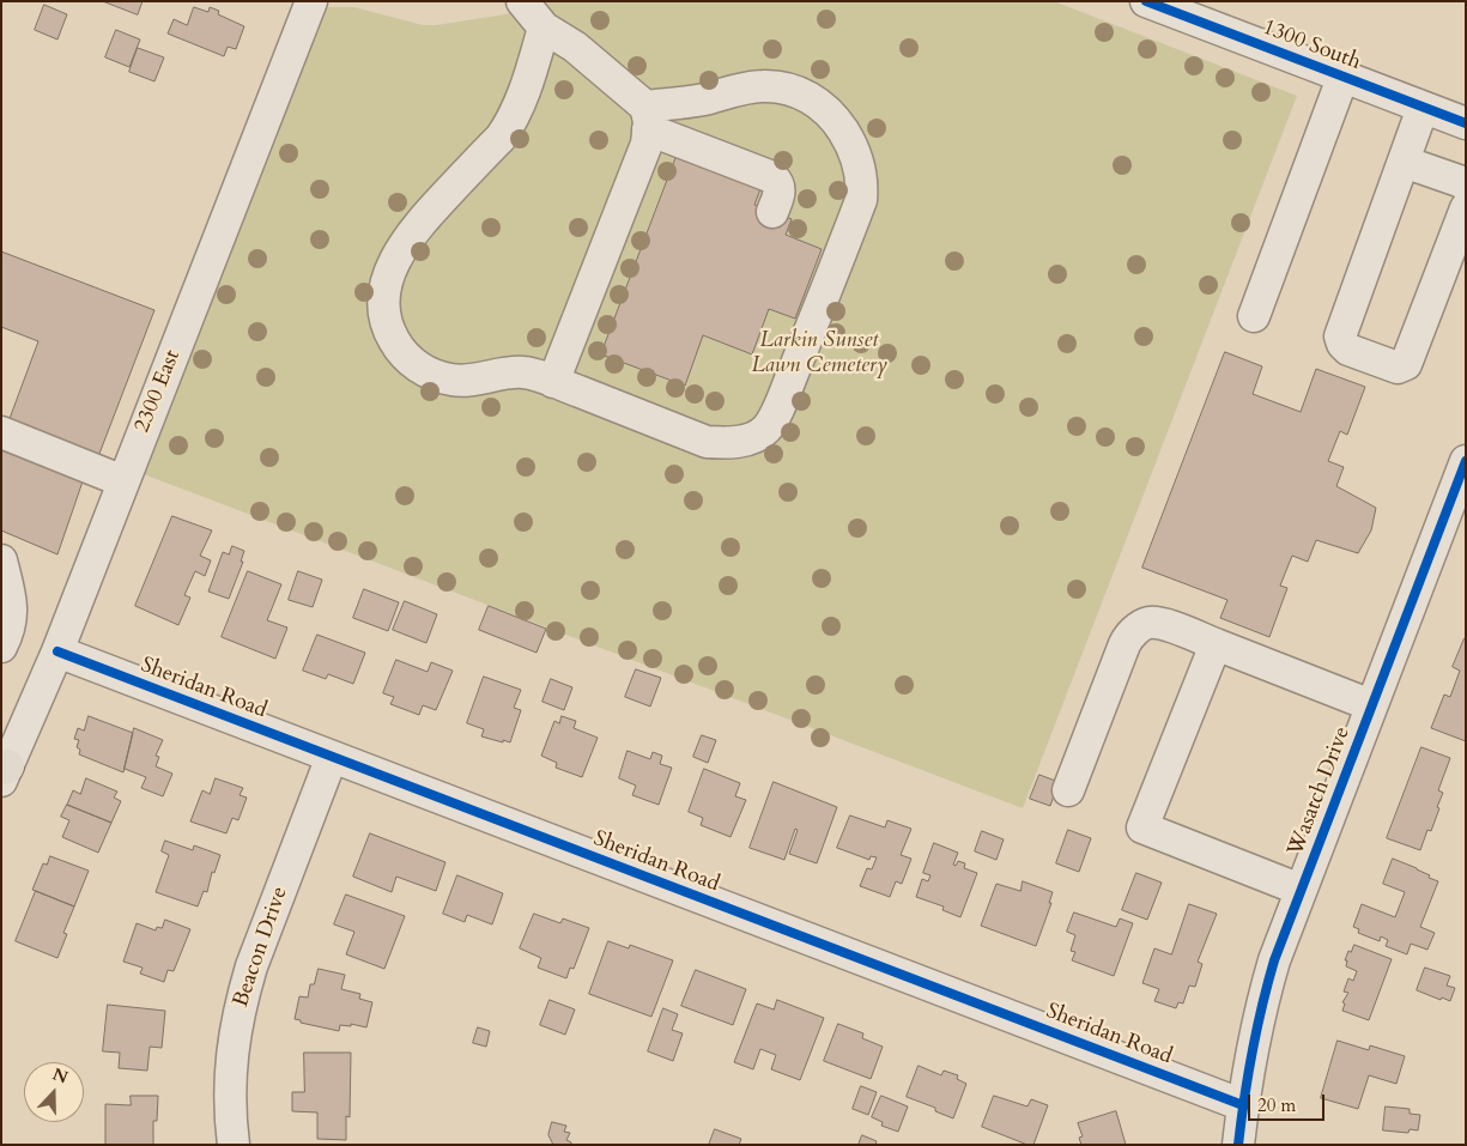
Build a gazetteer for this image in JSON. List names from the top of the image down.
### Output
{
  "streets": {
    "street": [
      "1300 South",
      "2300 East",
      "Sheridan Road",
      "Wasatch Drive",
      "Beacon Drive"
    ]
  },
  "crossings": [
    ["2300 East", "Sheridan Road"],
    ["Sheridan Road", "Wasatch Drive"],
    ["Sheridan Road", "Beacon Drive"]
  ],
  "parks": ["Larkin Sunset Lawn Cemetery"],
  "scale_bar": "20 m",
  "north": "top"
}
